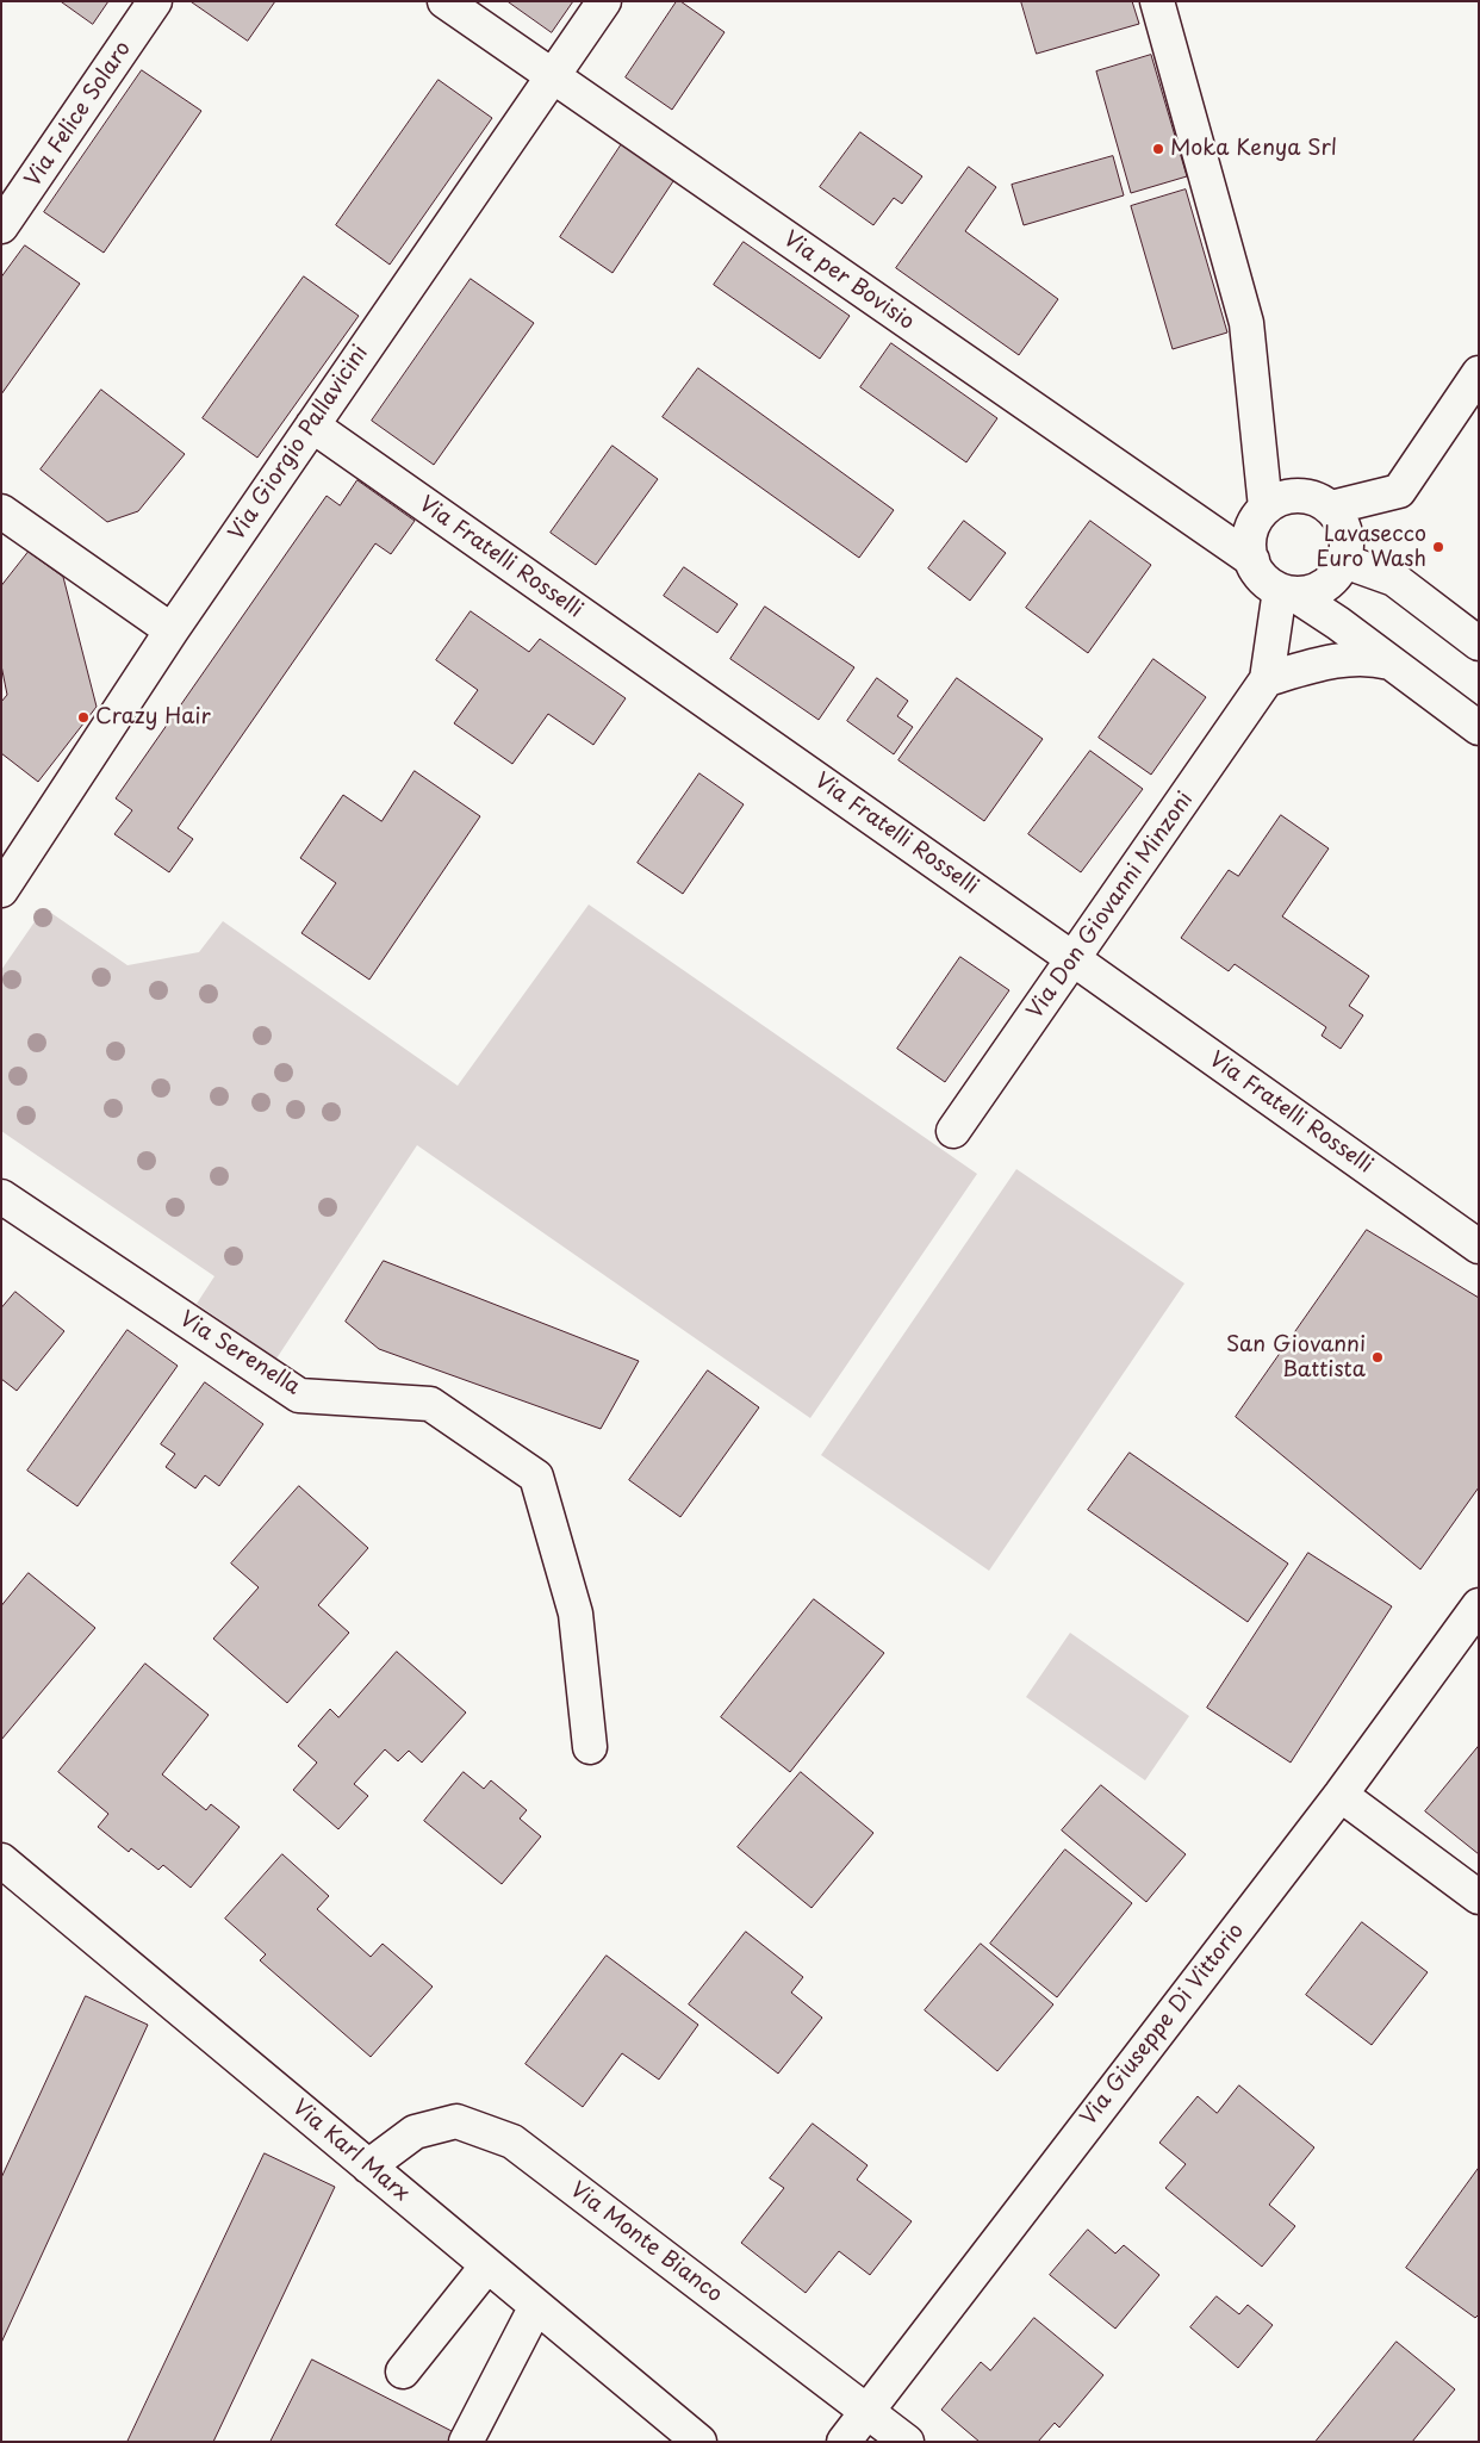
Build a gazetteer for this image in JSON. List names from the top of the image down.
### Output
{
  "streets": {
    "street": [
      "Via Felice Solaro",
      "Via per Bovisio",
      "Via Giorgio Pallavicini",
      "Via Fratelli Rosselli",
      "Via Don Giovanni Minzoni",
      "Via Serenella",
      "Via Giuseppe Di Vittorio",
      "Via Karl Marx",
      "Via Monte Bianco"
    ]
  },
  "crossings": [
    ["Via per Bovisio", "Via Giorgio Pallavicini"],
    ["Via per Bovisio", "Via Don Giovanni Minzoni"],
    ["Via Giorgio Pallavicini", "Via Fratelli Rosselli"],
    ["Via Fratelli Rosselli", "Via Don Giovanni Minzoni"],
    ["Via Giuseppe Di Vittorio", "Via Monte Bianco"],
    ["Via Karl Marx", "Via Monte Bianco"]
  ],
  "places": [
    "Moka Kenya Srl",
    "Lavasecco Euro Wash",
    "Crazy Hair",
    "San Giovanni Battista"
  ]
}
